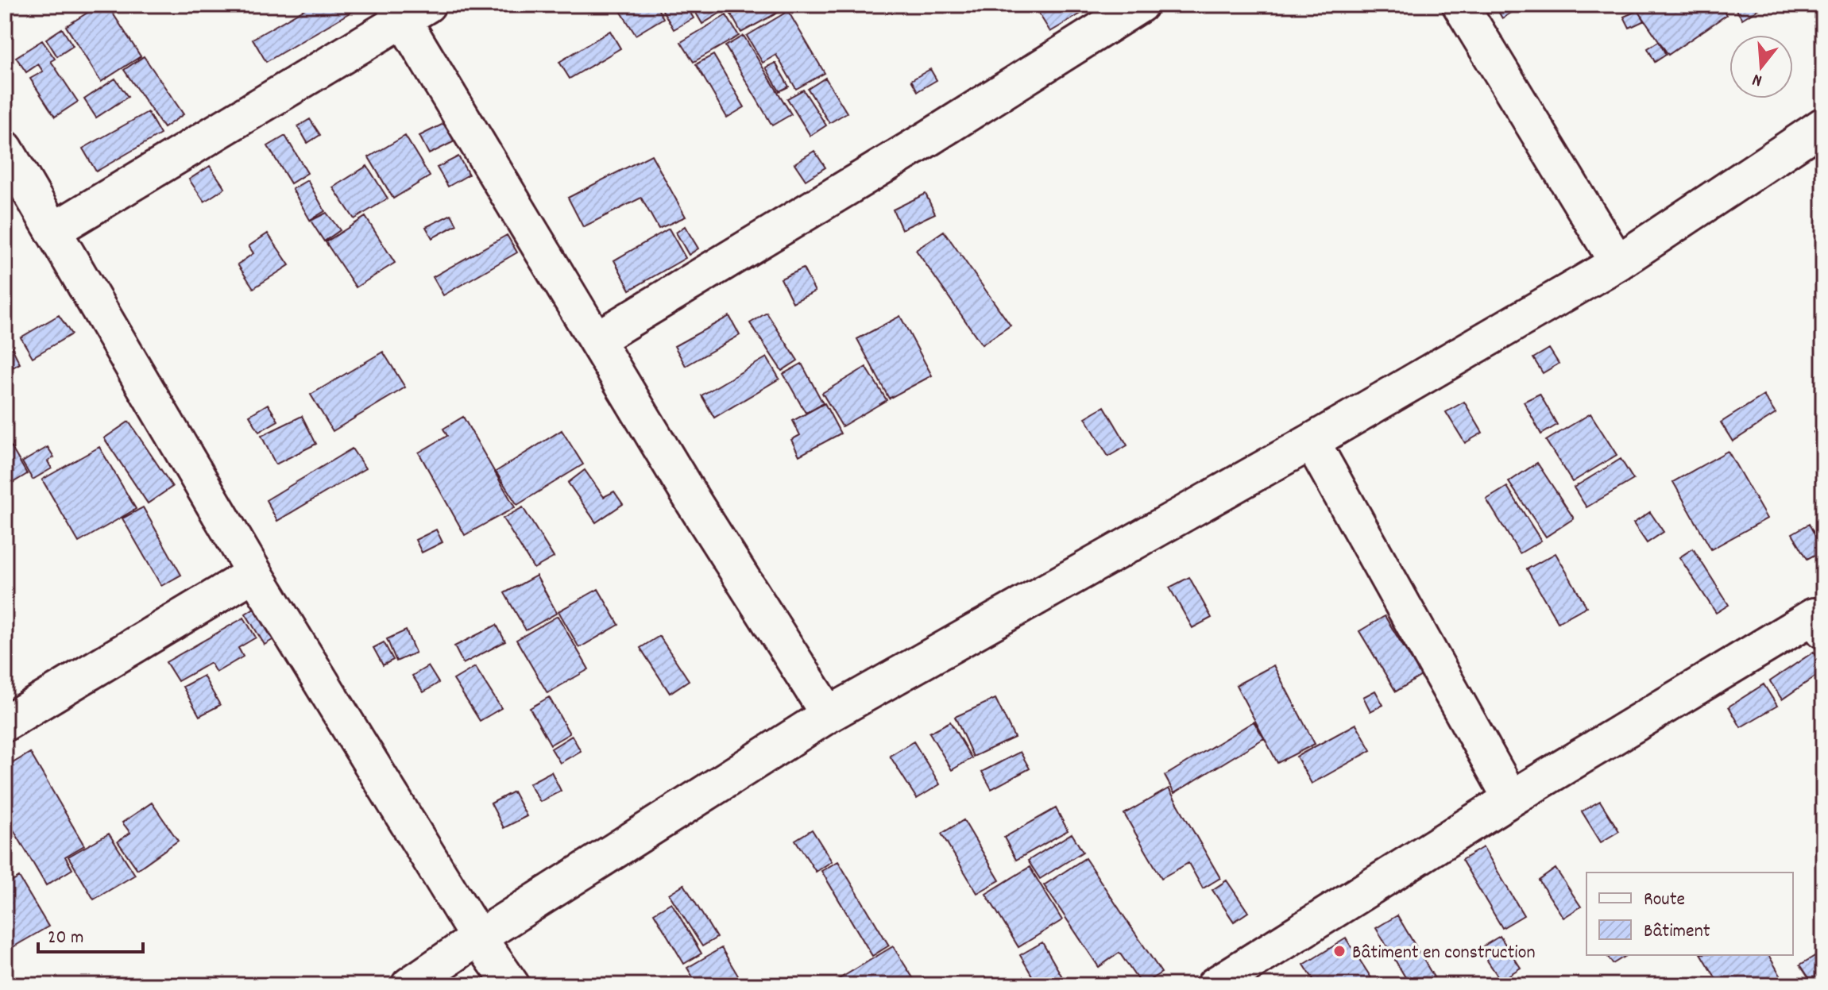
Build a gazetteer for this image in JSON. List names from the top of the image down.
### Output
{
  "places": ["Bâtiment en construction"],
  "legend": ["Route", "Bâtiment"],
  "scale_bar": "20 m",
  "north": "bottom"
}
